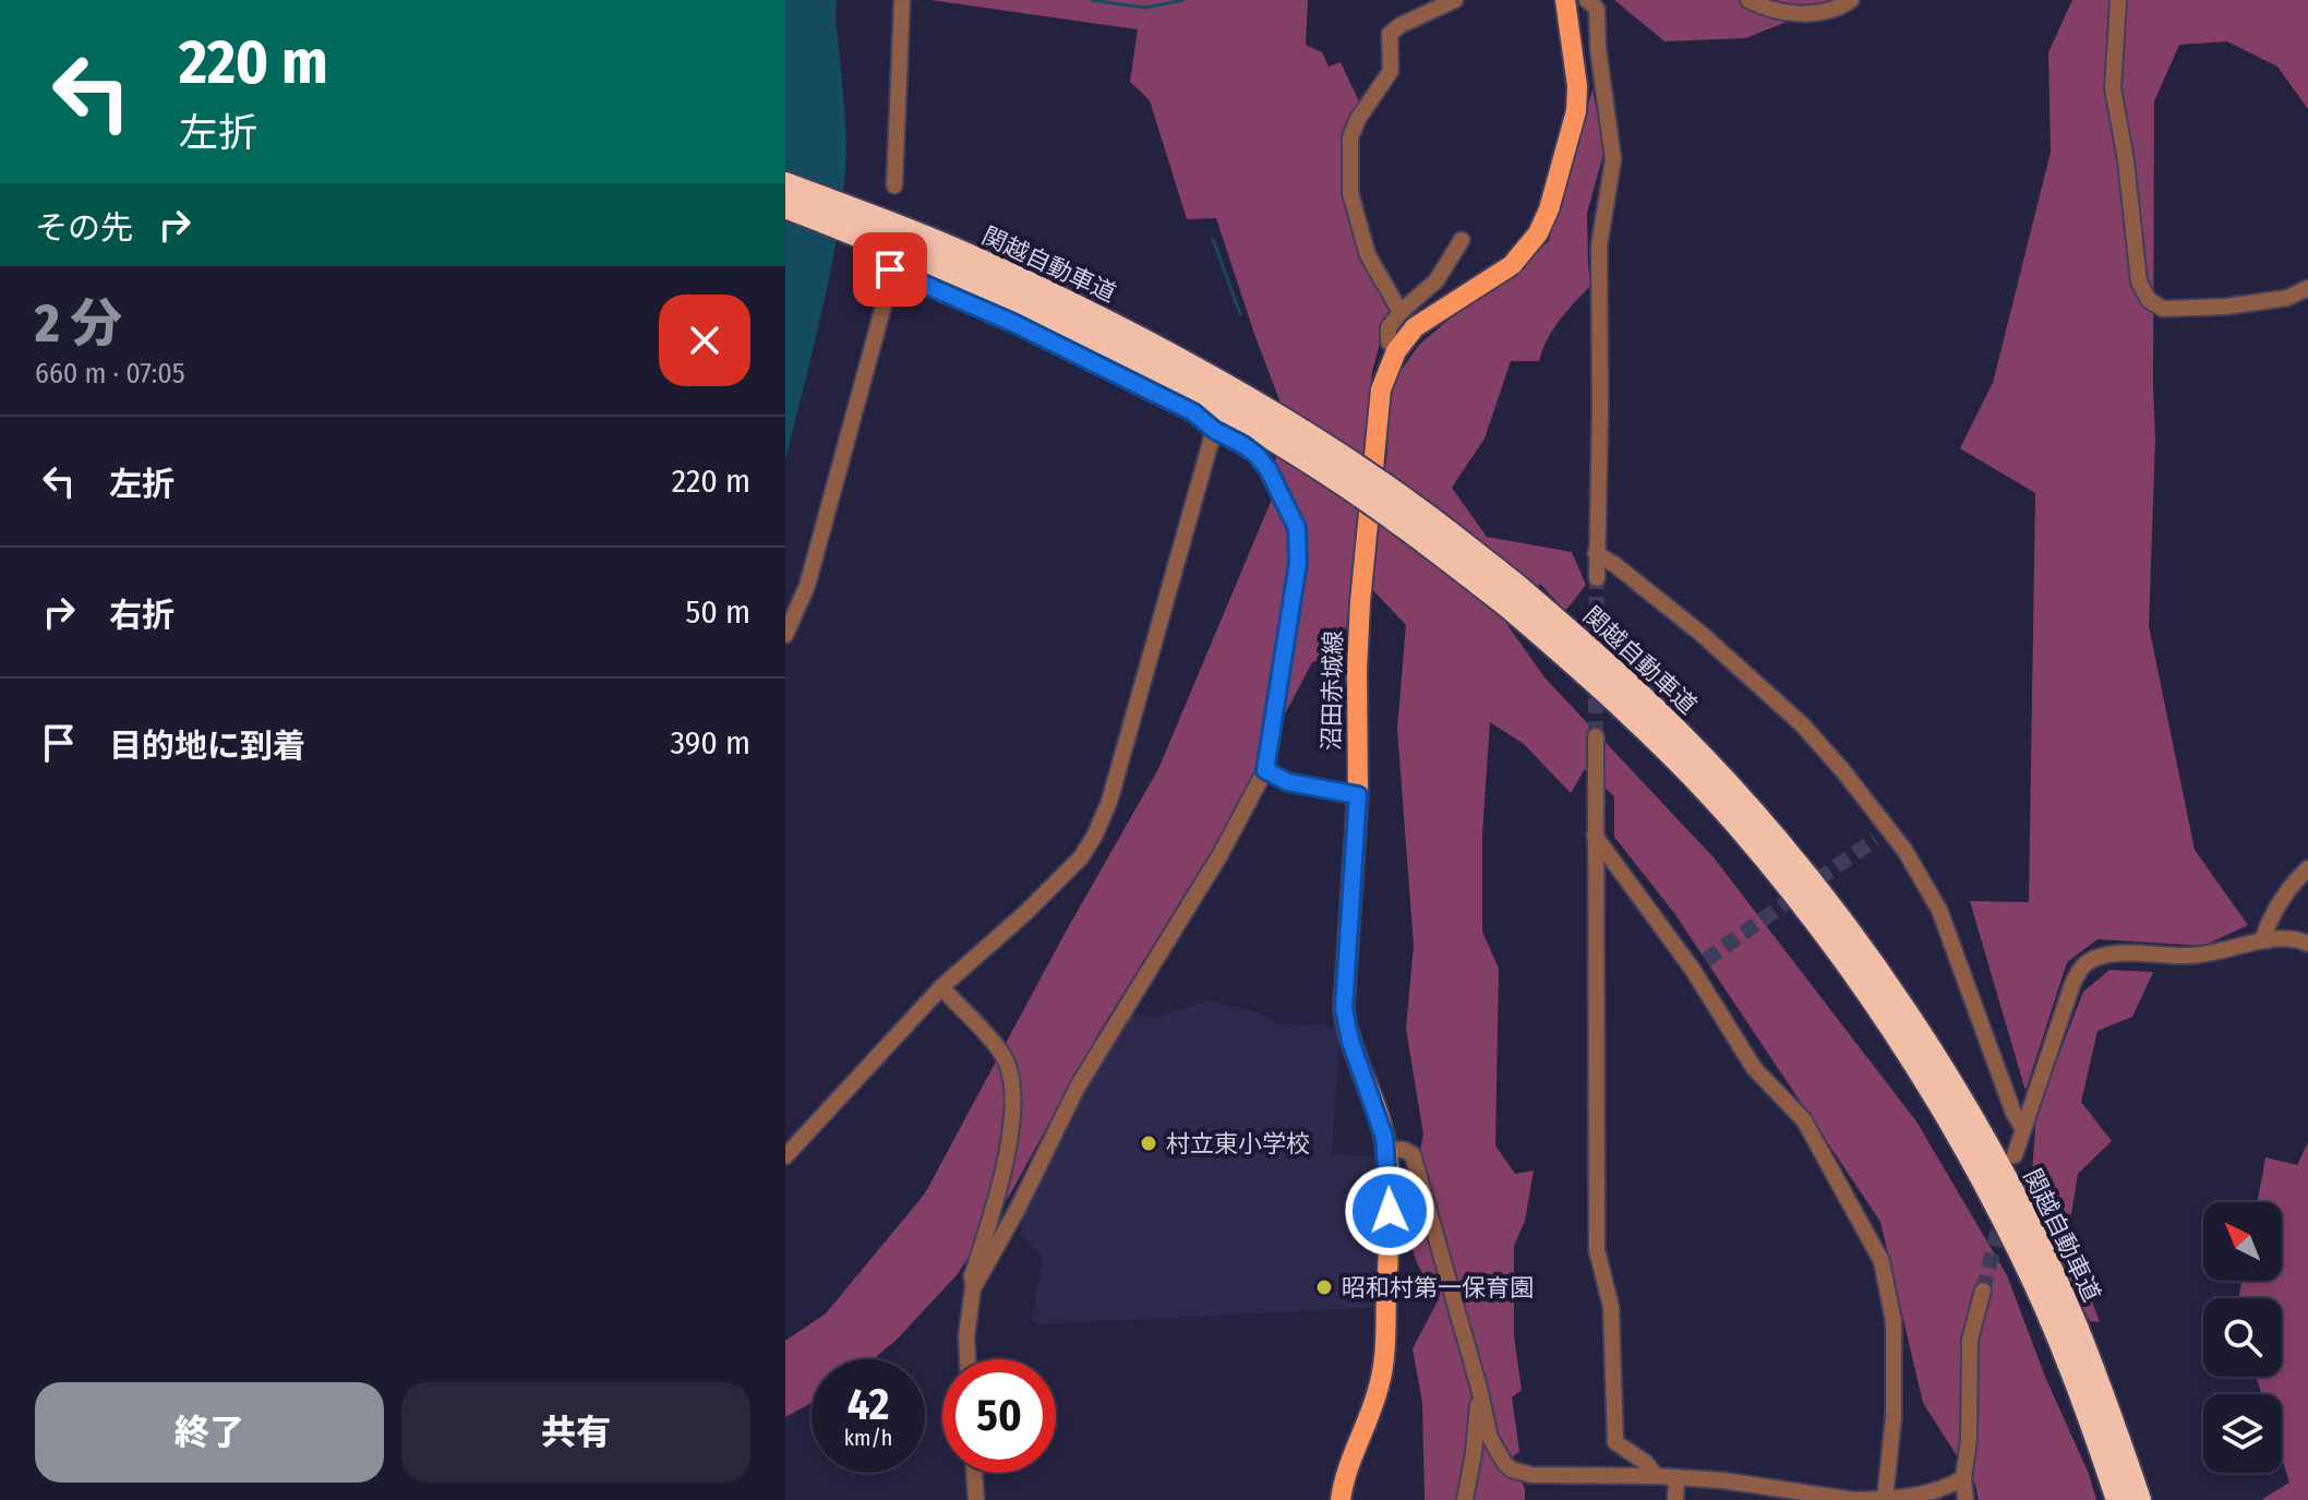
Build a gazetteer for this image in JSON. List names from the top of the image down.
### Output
{
  "streets": {
    "highway": ["関越自動車道"],
    "main road": ["沼田赤城線"]
  },
  "places": ["村立東小学校", "昭和村第一保育園"],
  "north": "top left",
  "page": {
    "turn": ["220 m", "左折"],
    "then": "その先",
    "heading": ["2 分", "660 m · 07:05"],
    "list": [
      {
        "name": "左折",
        "value": "220 m"
      },
      {
        "name": "右折",
        "value": "50 m"
      },
      {
        "name": "目的地に到着",
        "value": "390 m"
      }
    ],
    "speed": "42 km/h",
    "limit": "50",
    "buttons": ["終了", "共有"]
  }
}
